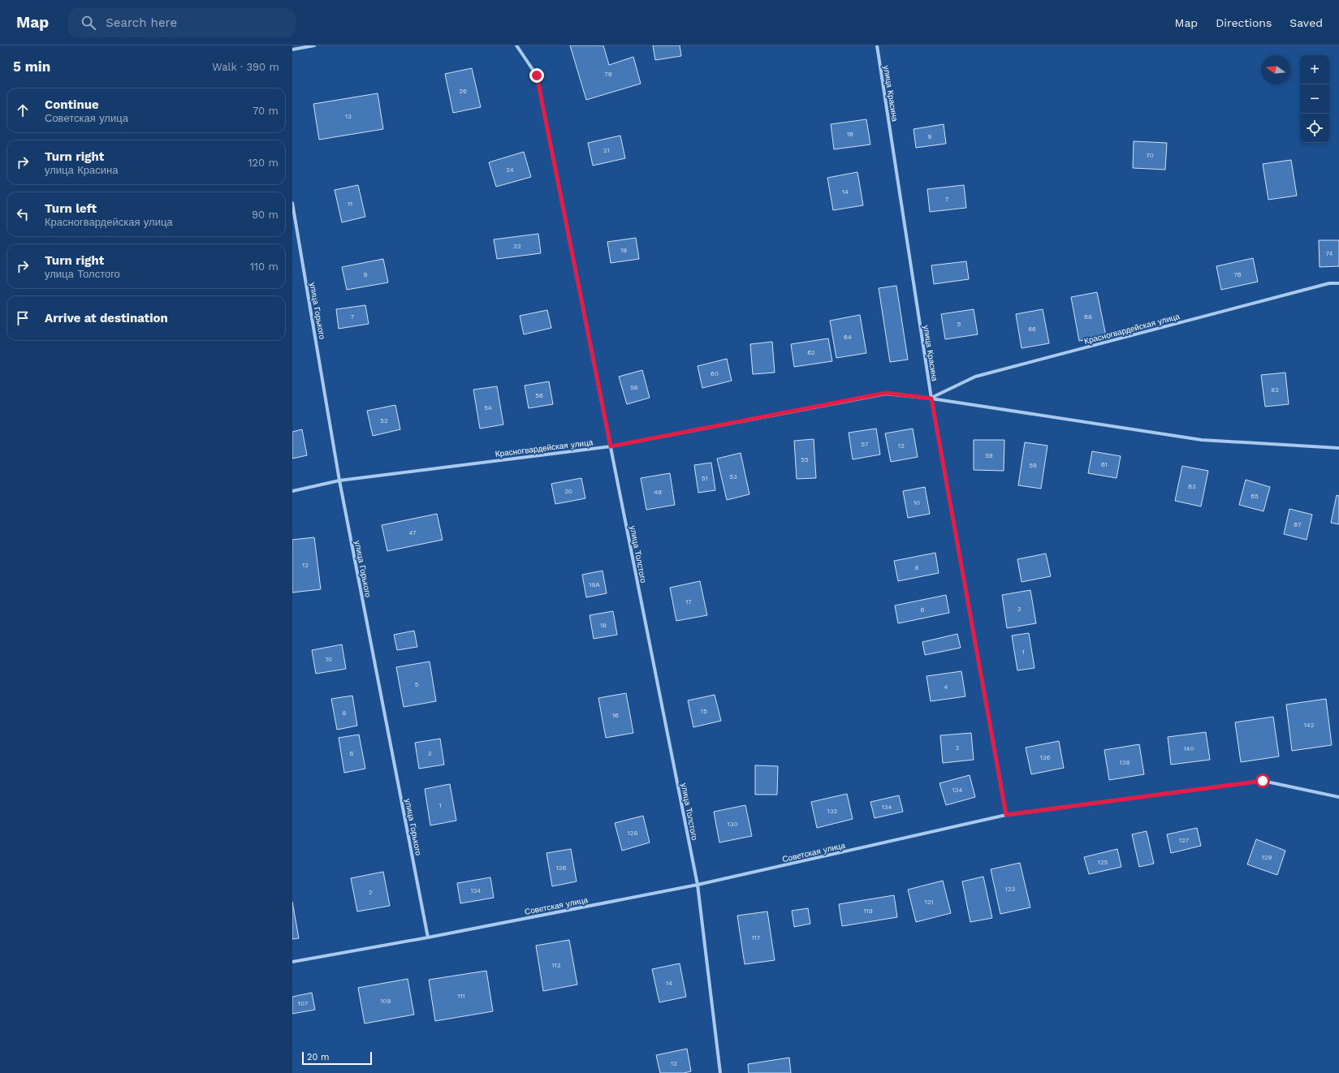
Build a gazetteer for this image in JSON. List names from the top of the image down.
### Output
{
  "streets": {
    "street": [
      "улица Красина",
      "улица Горького",
      "Красногвардейская улица",
      "улица Толстого",
      "Советская улица"
    ]
  },
  "crossings": [
    ["улица Красина", "Красногвардейская улица"],
    ["улица Красина", "Советская улица"],
    ["улица Горького", "Красногвардейская улица"],
    ["улица Горького", "Советская улица"],
    ["Красногвардейская улица", "улица Толстого"],
    ["улица Толстого", "Советская улица"]
  ],
  "house_numbers": [
    "79",
    "26",
    "13",
    "16",
    "9",
    "21",
    "70",
    "24",
    "14",
    "7",
    "11",
    "22",
    "19",
    "74",
    "9",
    "76",
    "7",
    "68",
    "5",
    "66",
    "64",
    "62",
    "60",
    "58",
    "82",
    "56",
    "54",
    "52",
    "57",
    "12",
    "59",
    "55",
    "61",
    "59",
    "53",
    "51",
    "63",
    "20",
    "49",
    "65",
    "10",
    "67",
    "47",
    "12",
    "8",
    "18А",
    "17",
    "3",
    "6",
    "18",
    "1",
    "10",
    "5",
    "4",
    "15",
    "8",
    "16",
    "142",
    "2",
    "140",
    "6",
    "3",
    "136",
    "138",
    "134",
    "1",
    "134",
    "132",
    "130",
    "128",
    "127",
    "129",
    "125",
    "126",
    "123",
    "124",
    "2",
    "121",
    "119",
    "117",
    "113",
    "14",
    "111",
    "109",
    "107",
    "12"
  ],
  "scale_bar": "20 m",
  "north": "left",
  "page": {
    "header": "Map",
    "search": "Search here",
    "nav": ["Map", "Directions", "Saved"],
    "heading": ["5 min", "Walk · 390 m"],
    "map_buttons": ["+", "−"],
    "list": [
      ["Continue", "Советская улица", "70 m"],
      ["Turn right", "улица Красина", "120 m"],
      ["Turn left", "Красногвардейская улица", "90 m"],
      ["Turn right", "улица Толстого", "110 m"],
      "Arrive at destination"
    ],
    "scale": "20 m"
  }
}
